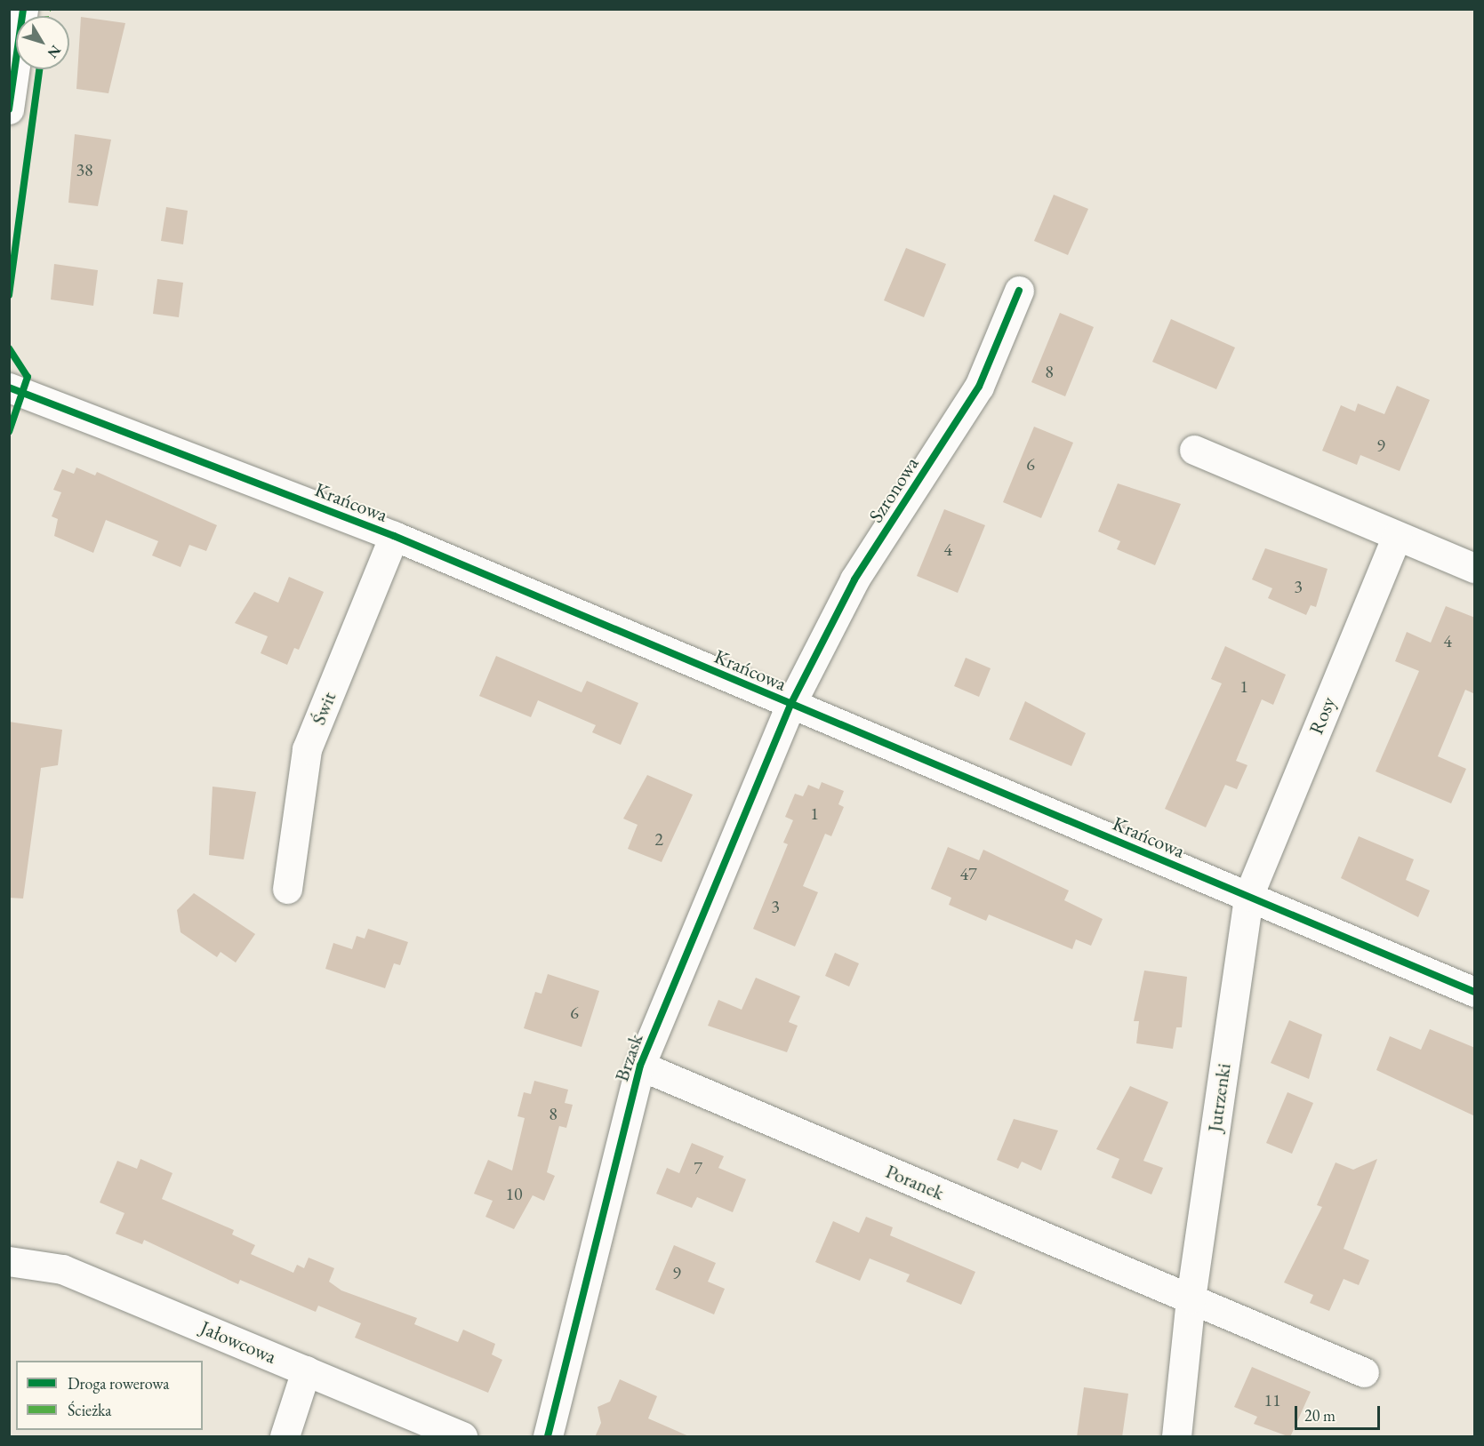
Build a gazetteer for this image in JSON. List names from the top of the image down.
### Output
{
  "streets": {
    "street": [
      "Szronowa",
      "Krańcowa",
      "Świt",
      "Rosy",
      "Brzask",
      "Jutrzenki",
      "Poranek",
      "Jałowcowa"
    ]
  },
  "crossings": [
    ["Szronowa", "Krańcowa"],
    ["Szronowa", "Brzask"],
    ["Krańcowa", "Świt"],
    ["Krańcowa", "Rosy"],
    ["Krańcowa", "Brzask"],
    ["Krańcowa", "Jutrzenki"],
    ["Rosy", "Jutrzenki"],
    ["Brzask", "Poranek"],
    ["Jutrzenki", "Poranek"]
  ],
  "house_numbers": [
    "38",
    "8",
    "9",
    "6",
    "4",
    "3",
    "4",
    "1",
    "1",
    "2",
    "47",
    "3",
    "6",
    "8",
    "7",
    "10",
    "9",
    "11"
  ],
  "legend": ["Droga rowerowa", "Ścieżka"],
  "scale_bar": "20 m",
  "north": "bottom right"
}
